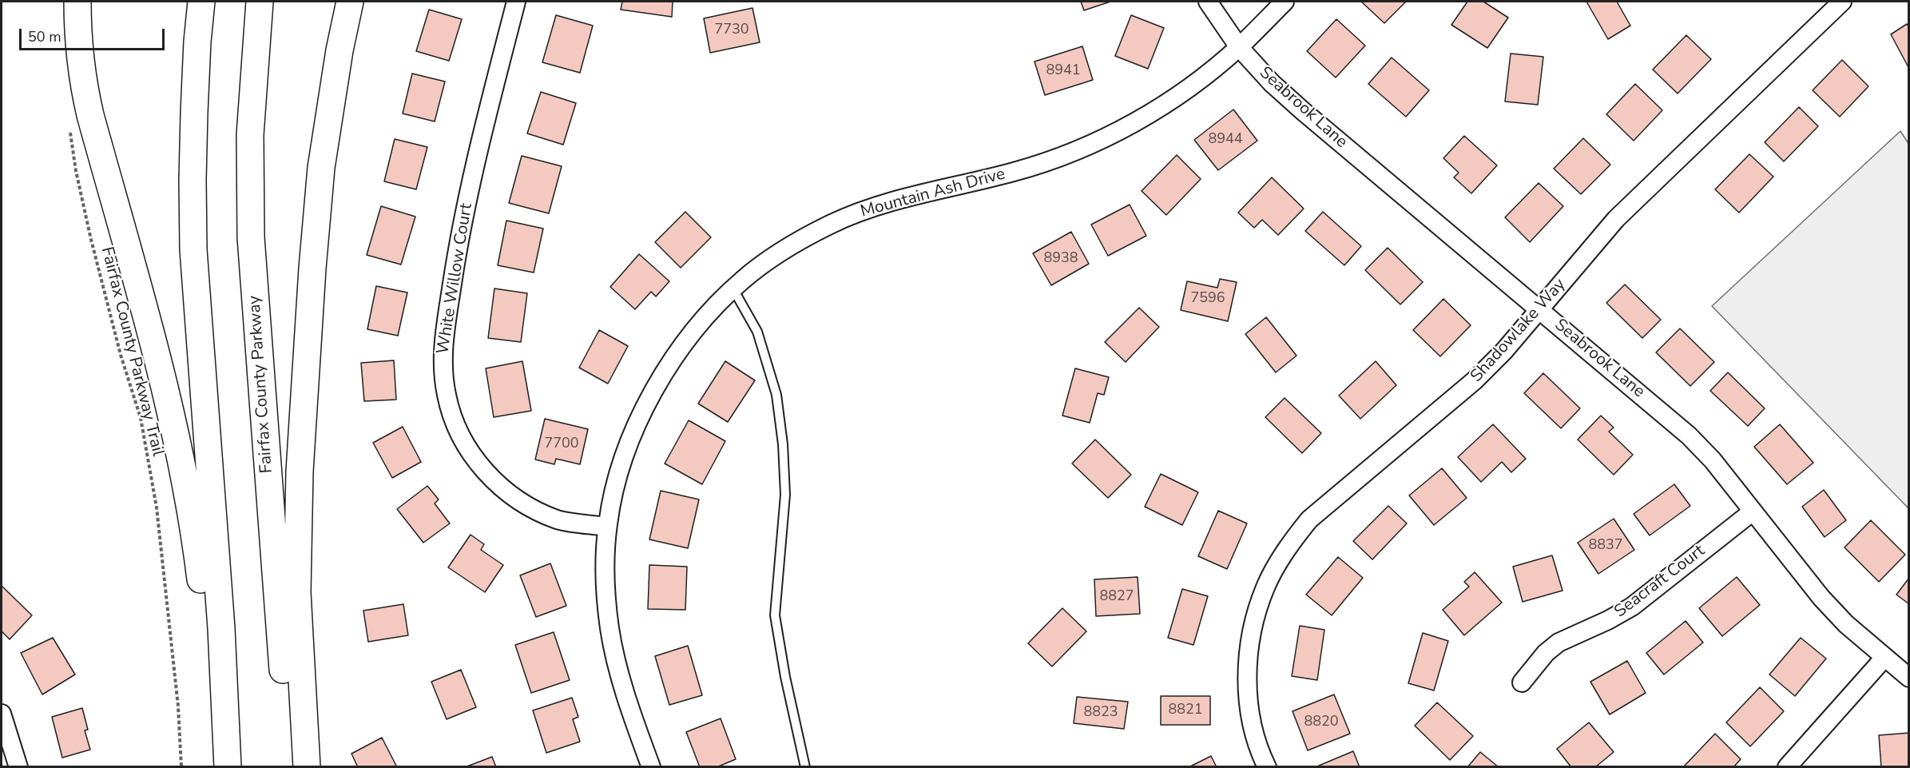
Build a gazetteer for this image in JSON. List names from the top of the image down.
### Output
{
  "streets": {
    "highway": ["Fairfax County Parkway"],
    "street": [
      "Seabrook Lane",
      "Mountain Ash Drive",
      "White Willow Court",
      "Shadowlake Way",
      "Seacraft Court"
    ],
    "path": ["Fairfax County Parkway Trail"]
  },
  "crossings": [
    ["Seabrook Lane", "Mountain Ash Drive"],
    ["Seabrook Lane", "Shadowlake Way"],
    ["Seabrook Lane", "Seacraft Court"],
    ["Mountain Ash Drive", "White Willow Court"]
  ],
  "house_numbers": [
    "7730",
    "8941",
    "8944",
    "8938",
    "7596",
    "7700",
    "8837",
    "8827",
    "8821",
    "8823",
    "8820"
  ],
  "scale_bar": "50 m"
}
